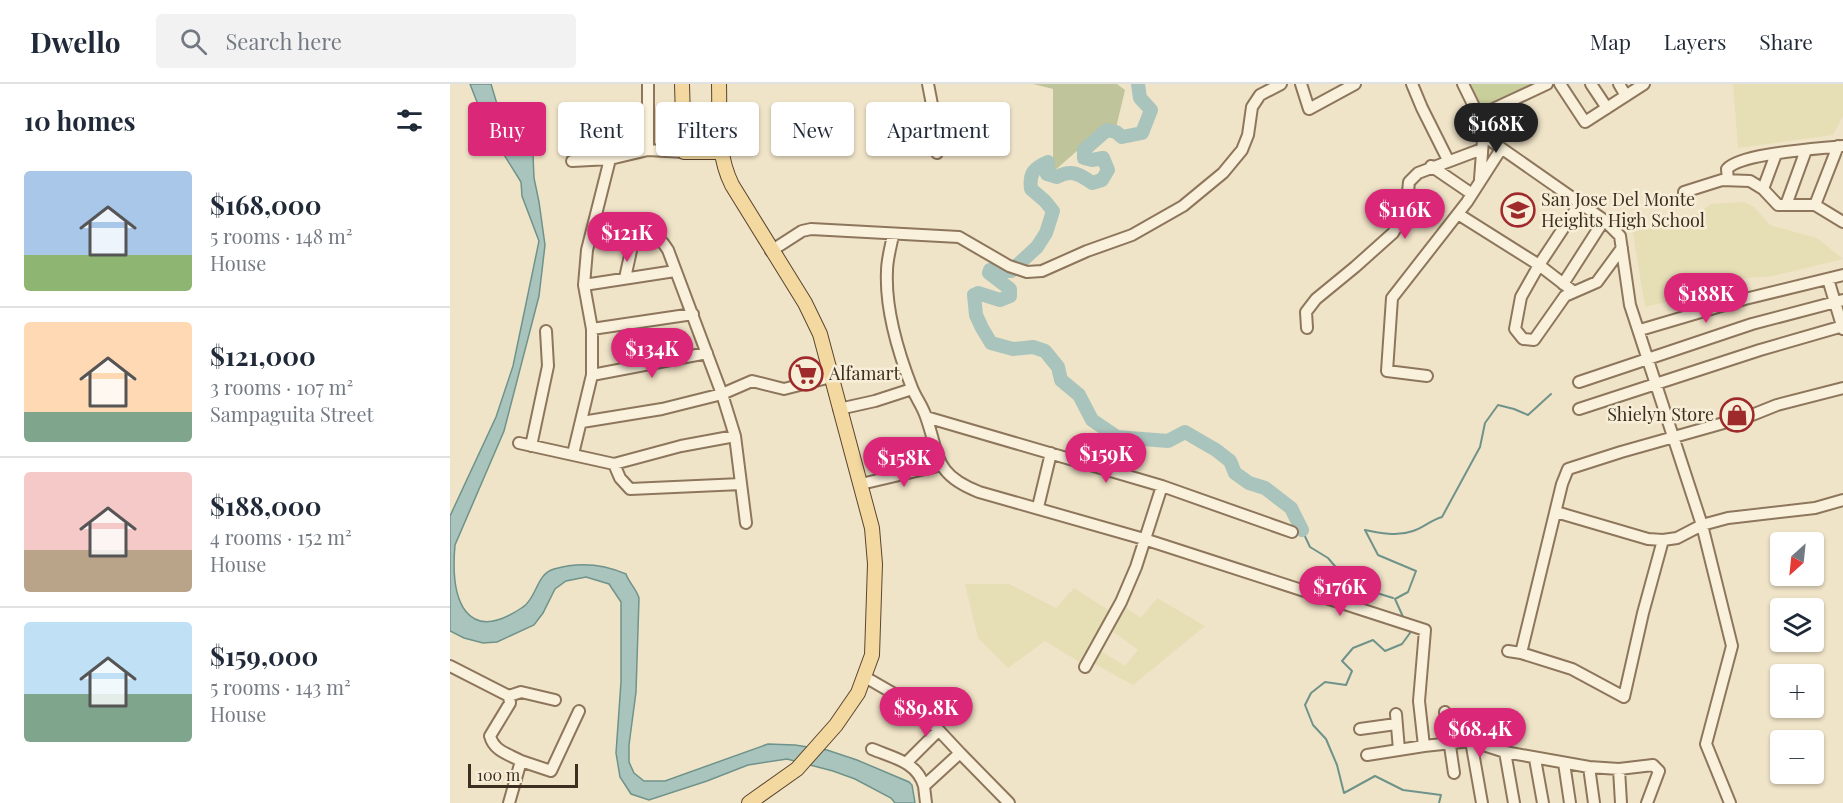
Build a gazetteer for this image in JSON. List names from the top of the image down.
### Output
{
  "places": {
    "school or university": ["San Jose Del Monte Heights High School"],
    "supermarket": ["Alfamart"],
    "shop": ["Shielyn Store"]
  },
  "scale_bar": "100 m",
  "north": "bottom left",
  "page": {
    "header": "Dwello",
    "search": "Search here",
    "nav": ["Map", "Layers", "Share"],
    "heading": "10 homes",
    "chip": [
      "Buy",
      "Rent",
      "Filters",
      "New",
      "Apartment"
    ],
    "price": [
      "$168K",
      "$116K",
      "$121K",
      "$188K",
      "$134K",
      "$159K",
      "$158K",
      "$176K",
      "$89.8K",
      "$68.4K"
    ],
    "list": [
      {
        "name": "$168,000",
        "note": "5 rooms · 148 m² · House"
      },
      {
        "name": "$121,000",
        "note": "3 rooms · 107 m² · Sampaguita Street"
      },
      {
        "name": "$188,000",
        "note": "4 rooms · 152 m² · House"
      },
      {
        "name": "$159,000",
        "note": "5 rooms · 143 m² · House"
      }
    ],
    "map_buttons": ["+", "−"],
    "scale": "100 m"
  }
}
